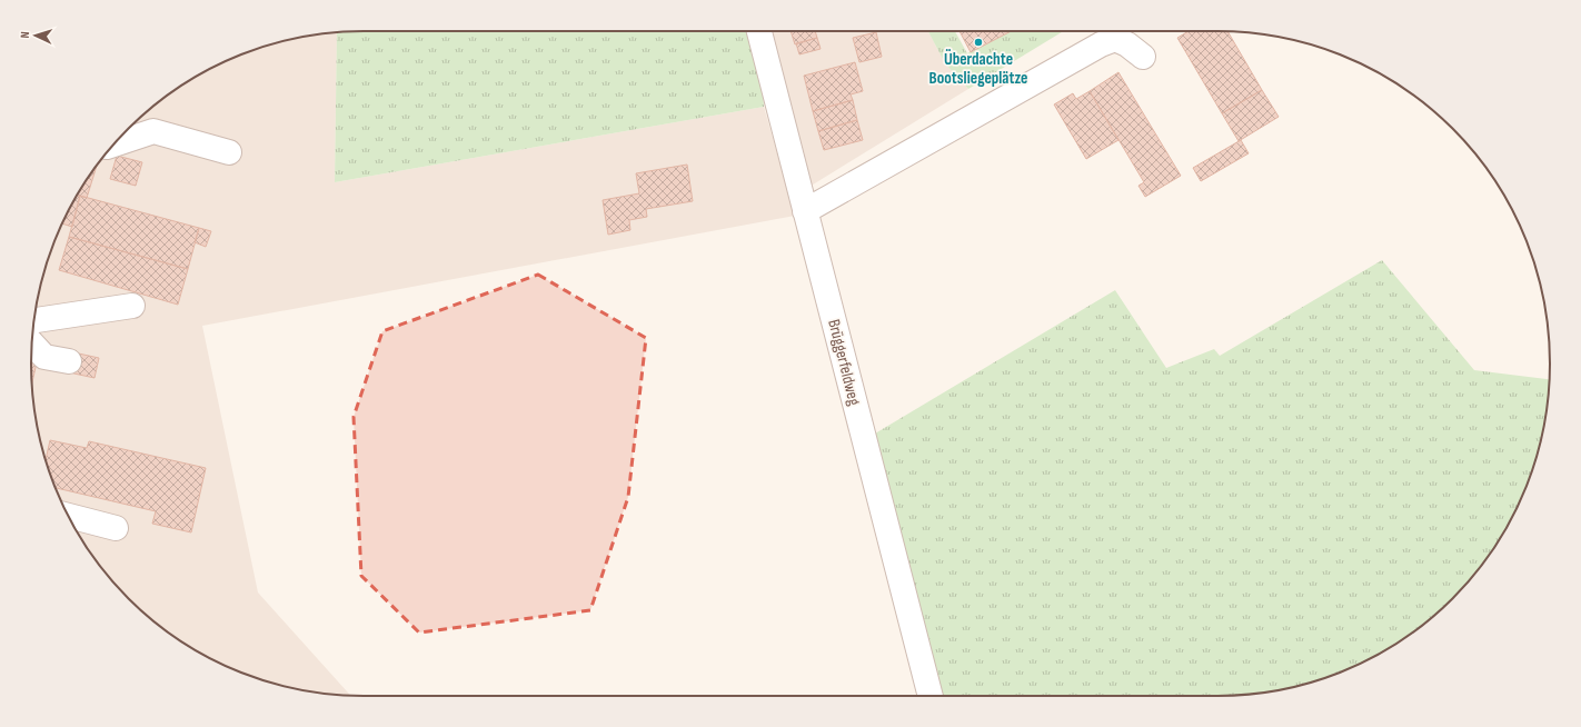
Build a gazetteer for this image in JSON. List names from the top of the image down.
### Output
{
  "streets": {
    "street": ["Brüggerfeldweg"]
  },
  "places": ["Überdachte Bootsliegeplätze"],
  "north": "left"
}
